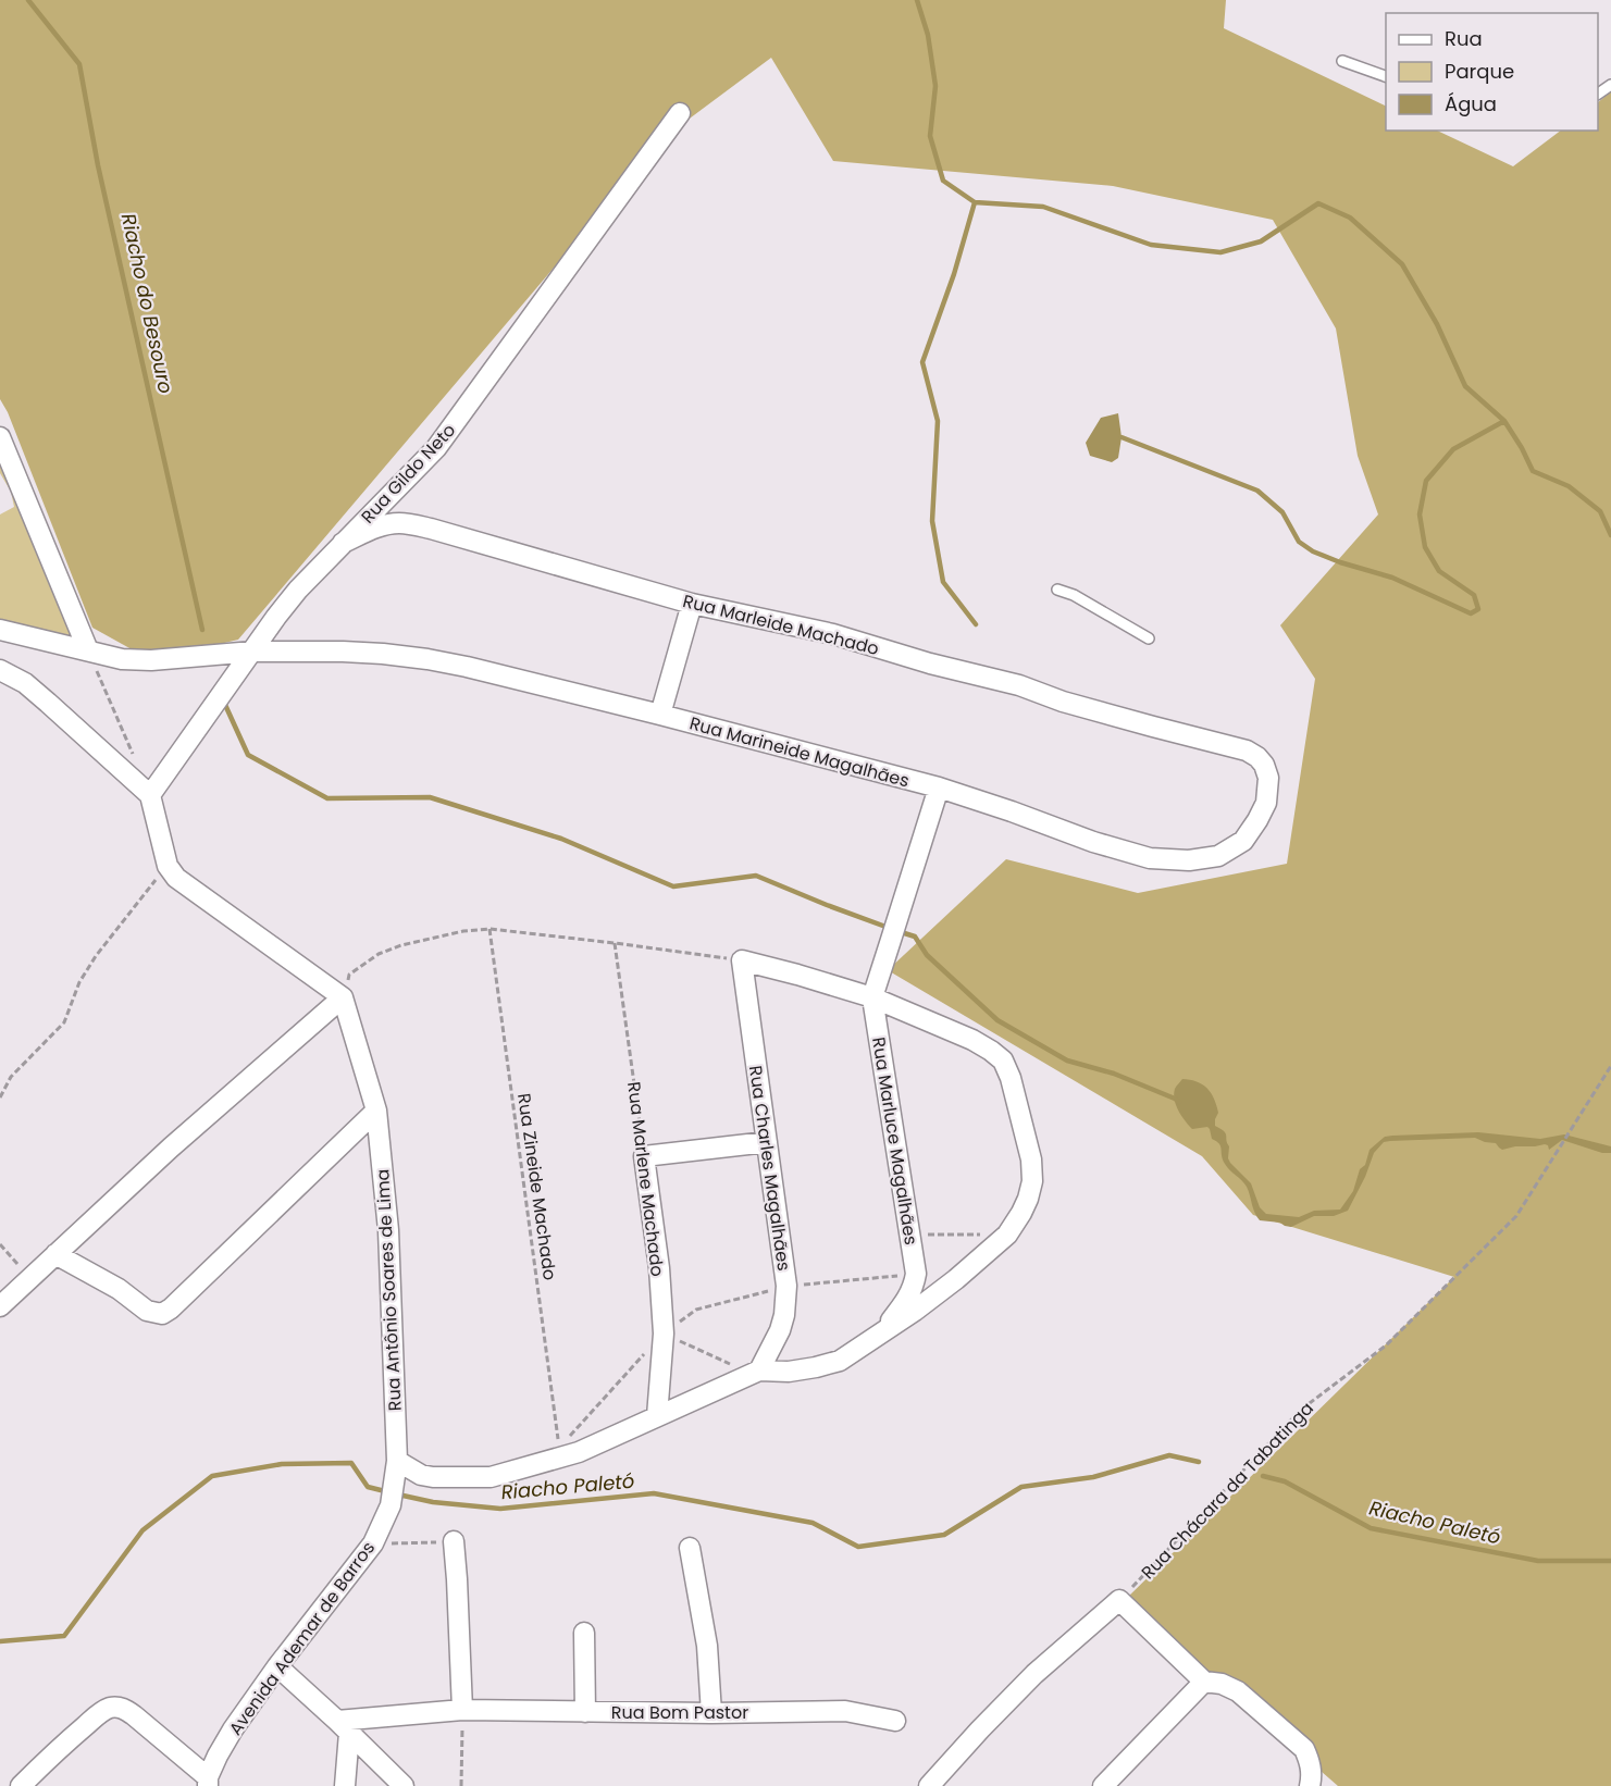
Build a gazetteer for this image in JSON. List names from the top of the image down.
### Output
{
  "streets": {
    "street": [
      "Rua Gildo Neto",
      "Rua Marleide Machado",
      "Rua Marineide Magalhães",
      "Rua Marluce Magalhães",
      "Rua Charles Magalhães",
      "Rua Marlene Machado",
      "Rua Antônio Soares de Lima",
      "Avenida Ademar de Barros",
      "Rua Bom Pastor"
    ],
    "path": ["Rua Zineide Machado", "Rua Chácara da Tabatinga"]
  },
  "crossings": [
    ["Rua Gildo Neto", "Rua Marleide Machado"],
    ["Rua Gildo Neto", "Rua Marineide Magalhães"],
    ["Rua Marleide Machado", "Rua Marineide Magalhães"],
    ["Rua Marineide Magalhães", "Rua Marluce Magalhães"],
    ["Rua Antônio Soares de Lima", "Avenida Ademar de Barros"]
  ],
  "water": ["Riacho do Besouro", "Riacho Paletó"],
  "legend": ["Rua", "Parque", "Água"]
}
